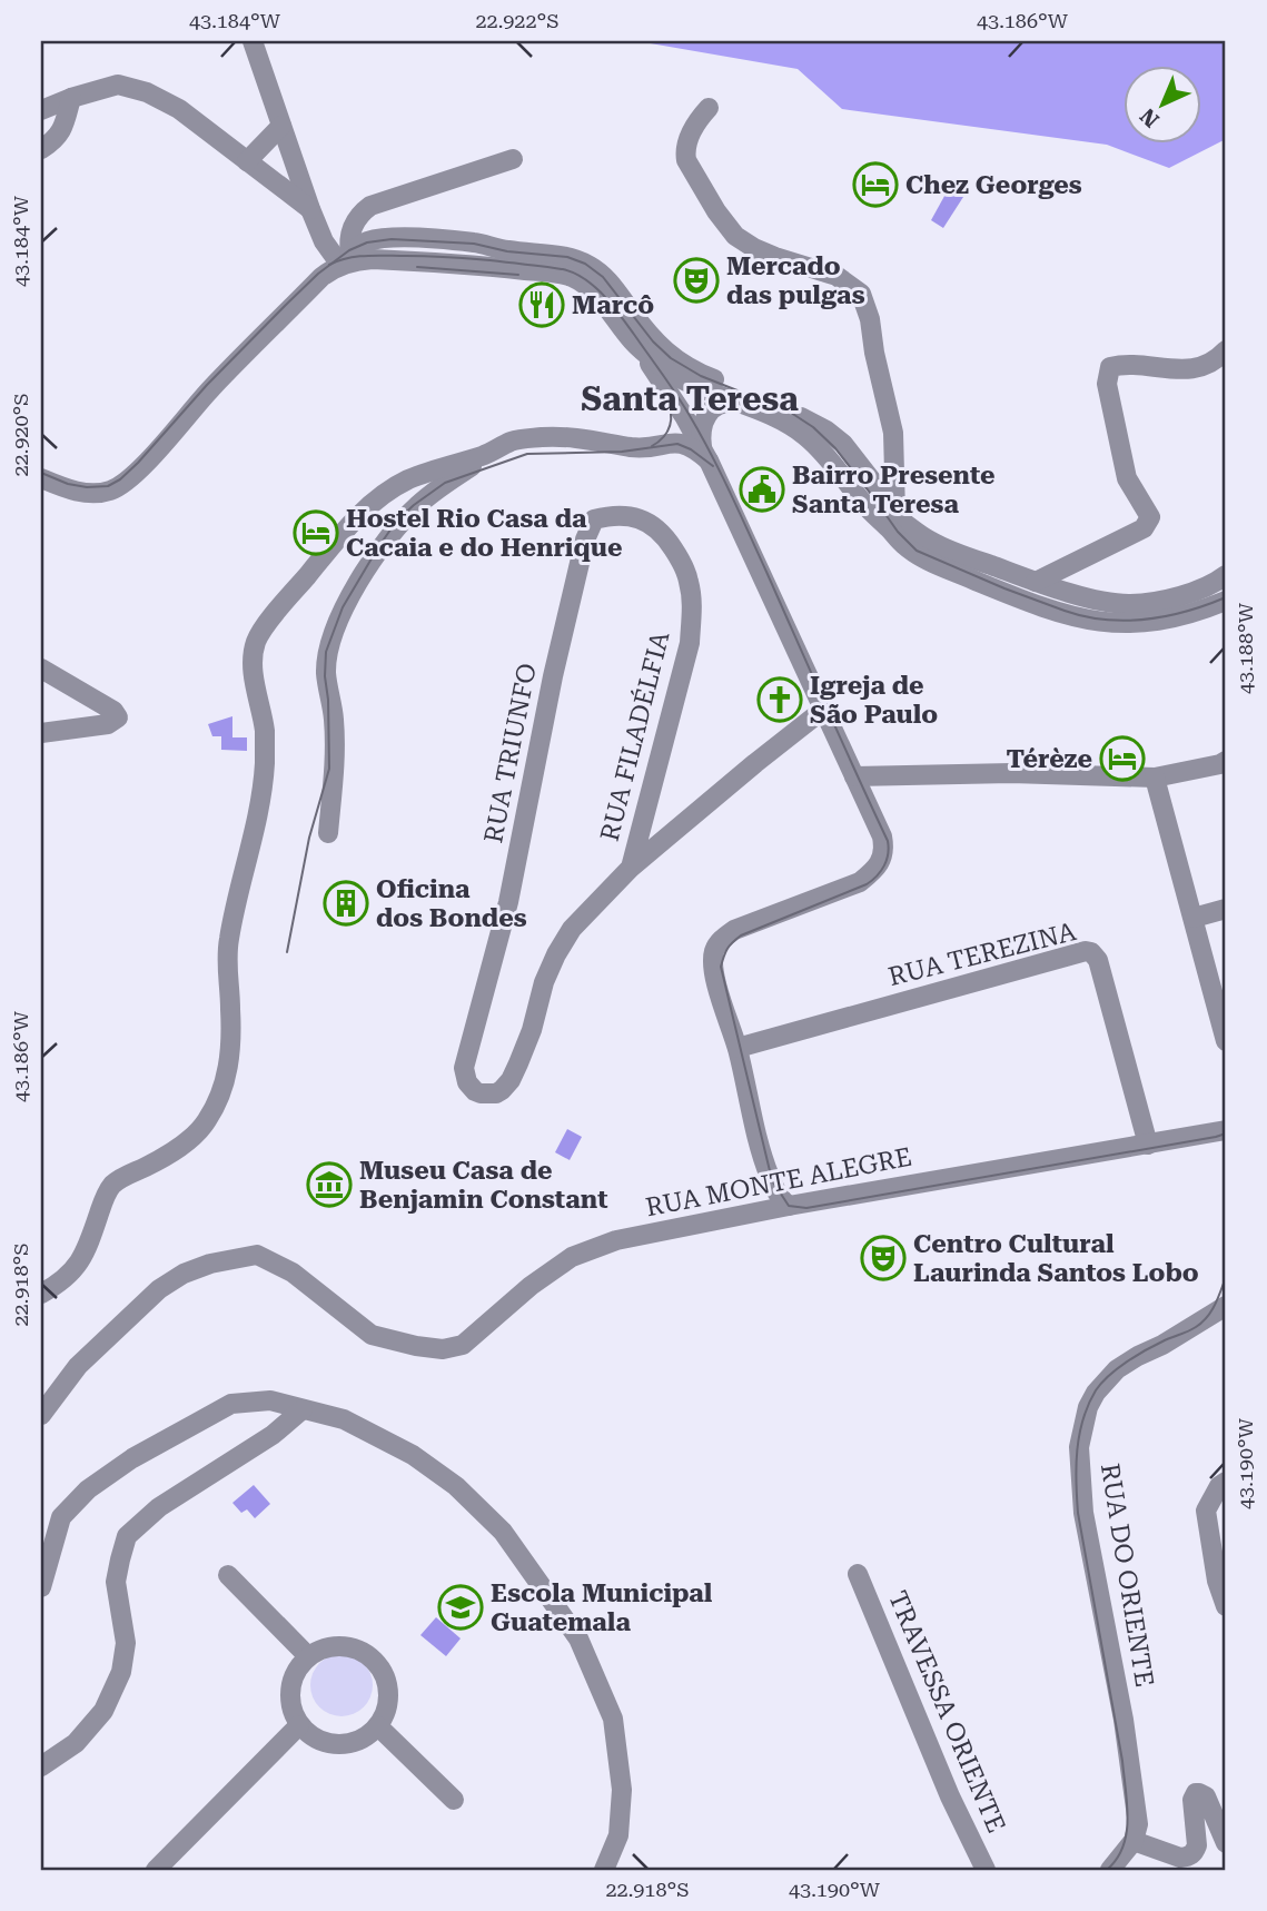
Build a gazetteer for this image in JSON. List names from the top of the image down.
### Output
{
  "streets": {
    "street": [
      "RUA FILADÉLFIA",
      "RUA TRIUNFO",
      "RUA TEREZINA",
      "RUA MONTE ALEGRE",
      "RUA DO ORIENTE",
      "TRAVESSA ORIENTE"
    ]
  },
  "crossings": [
    ["RUA FILADÉLFIA", "RUA TRIUNFO"],
    ["RUA TEREZINA", "RUA MONTE ALEGRE"]
  ],
  "districts": ["Santa Teresa"],
  "places": {
    "hotel": ["Chez Georges", "Hostel Rio Casa da Cacaia e do Henrique", "Térèze"],
    "theatre": ["Mercado das pulgas", "Centro Cultural Laurinda Santos Lobo"],
    "restaurant": ["Marcô"],
    "public building": ["Bairro Presente Santa Teresa"],
    "church": ["Igreja de São Paulo"],
    "building": ["Oficina dos Bondes"],
    "museum": ["Museu Casa de Benjamin Constant"],
    "school or university": ["Escola Municipal Guatemala"]
  },
  "north": "bottom left",
  "coordinates": [
    "43.184°W",
    "22.922°S",
    "43.186°W",
    "22.920°S",
    "43.188°W",
    "22.918°S",
    "43.190°W"
  ]
}
